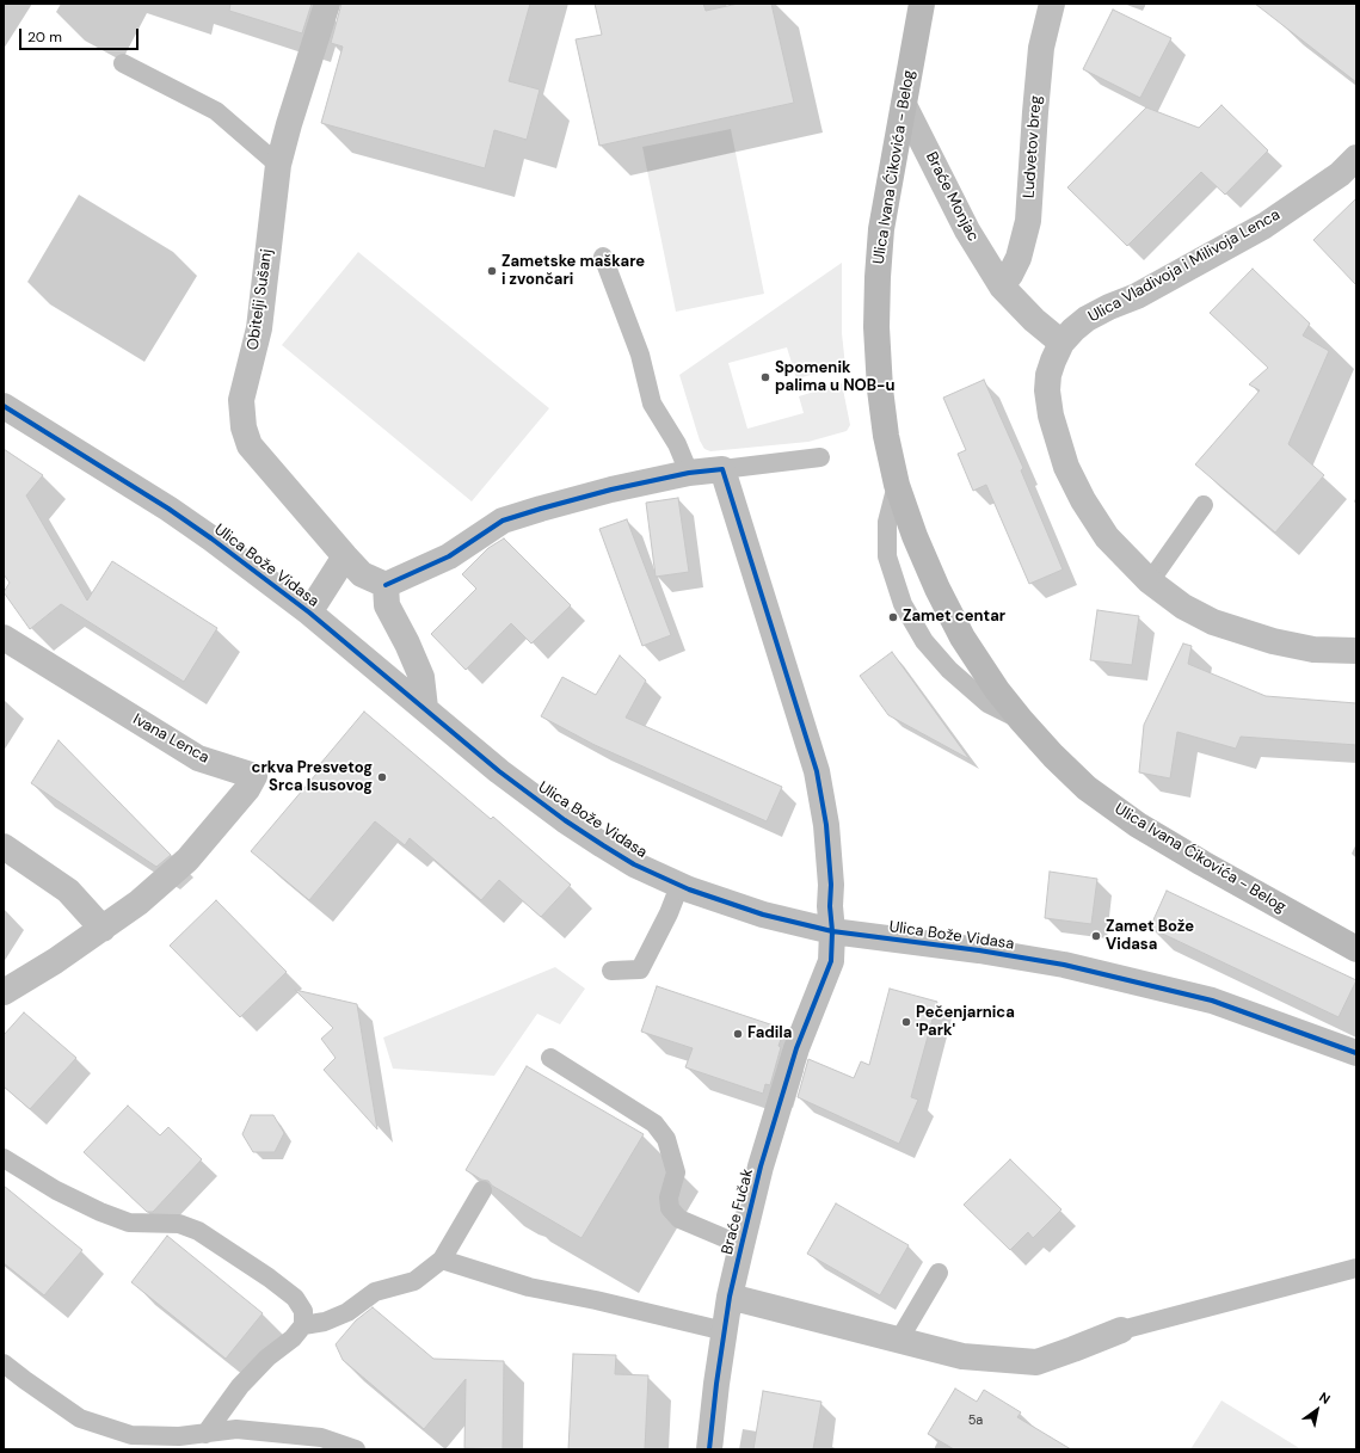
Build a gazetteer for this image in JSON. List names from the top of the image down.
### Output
{
  "streets": {
    "main road": ["Ulica Ivana Ćikovića - Belog"],
    "street": [
      "Ludvetov breg",
      "Braće Monjac",
      "Ulica Vladivoja i Milivoja Lenca",
      "Obitelji Sušanj",
      "Ulica Bože Vidasa",
      "Ivana Lenca",
      "Braće Fučak"
    ]
  },
  "crossings": [
    ["Ludvetov breg", "Braće Monjac"],
    ["Ulica Ivana Ćikovića - Belog", "Braće Monjac"],
    ["Braće Monjac", "Ulica Vladivoja i Milivoja Lenca"],
    ["Ulica Bože Vidasa", "Braće Fučak"]
  ],
  "places": [
    "Zametske maškare i zvončari",
    "Spomenik palima u NOB-u",
    "Zamet centar",
    "crkva Presvetog Srca Isusovog",
    "Zamet Bože Vidasa",
    "Pečenjarnica 'Park'",
    "Fadila"
  ],
  "house_numbers": ["5a"],
  "scale_bar": "20 m",
  "north": "top right"
}
